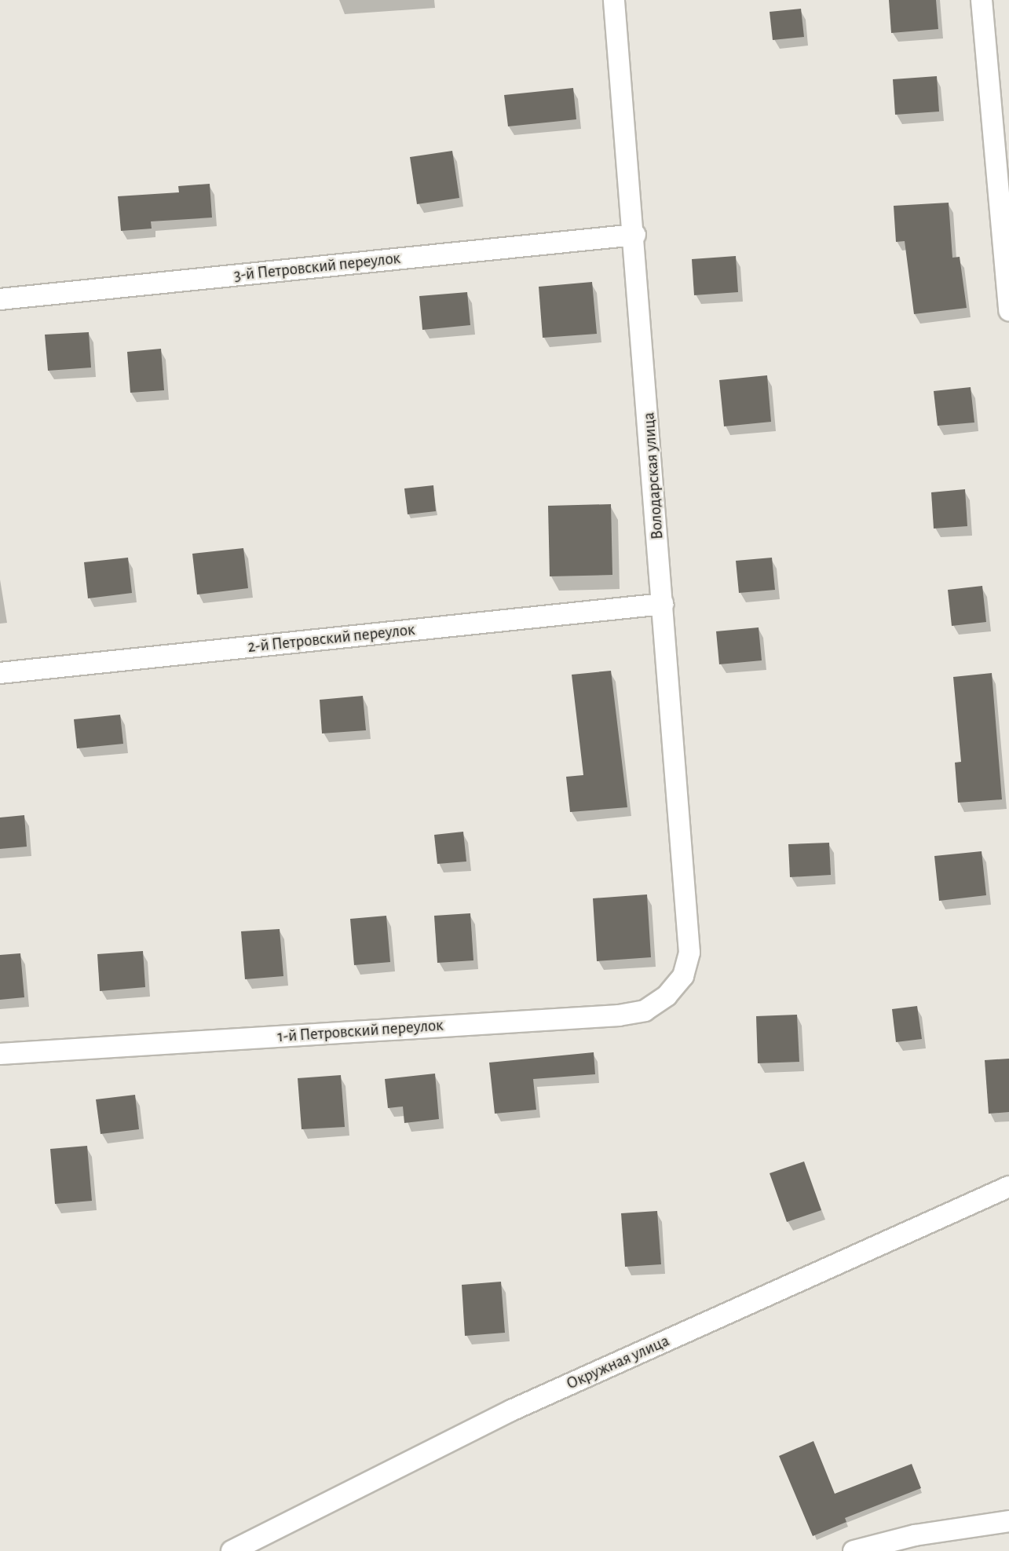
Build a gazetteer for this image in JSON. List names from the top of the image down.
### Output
{
  "streets": {
    "street": [
      "3-й Петровский переулок",
      "Володарская улица",
      "2-й Петровский переулок",
      "1-й Петровский переулок",
      "Окружная улица"
    ]
  },
  "crossings": [
    ["3-й Петровский переулок", "Володарская улица"],
    ["Володарская улица", "2-й Петровский переулок"],
    ["Володарская улица", "1-й Петровский переулок"]
  ]
}
